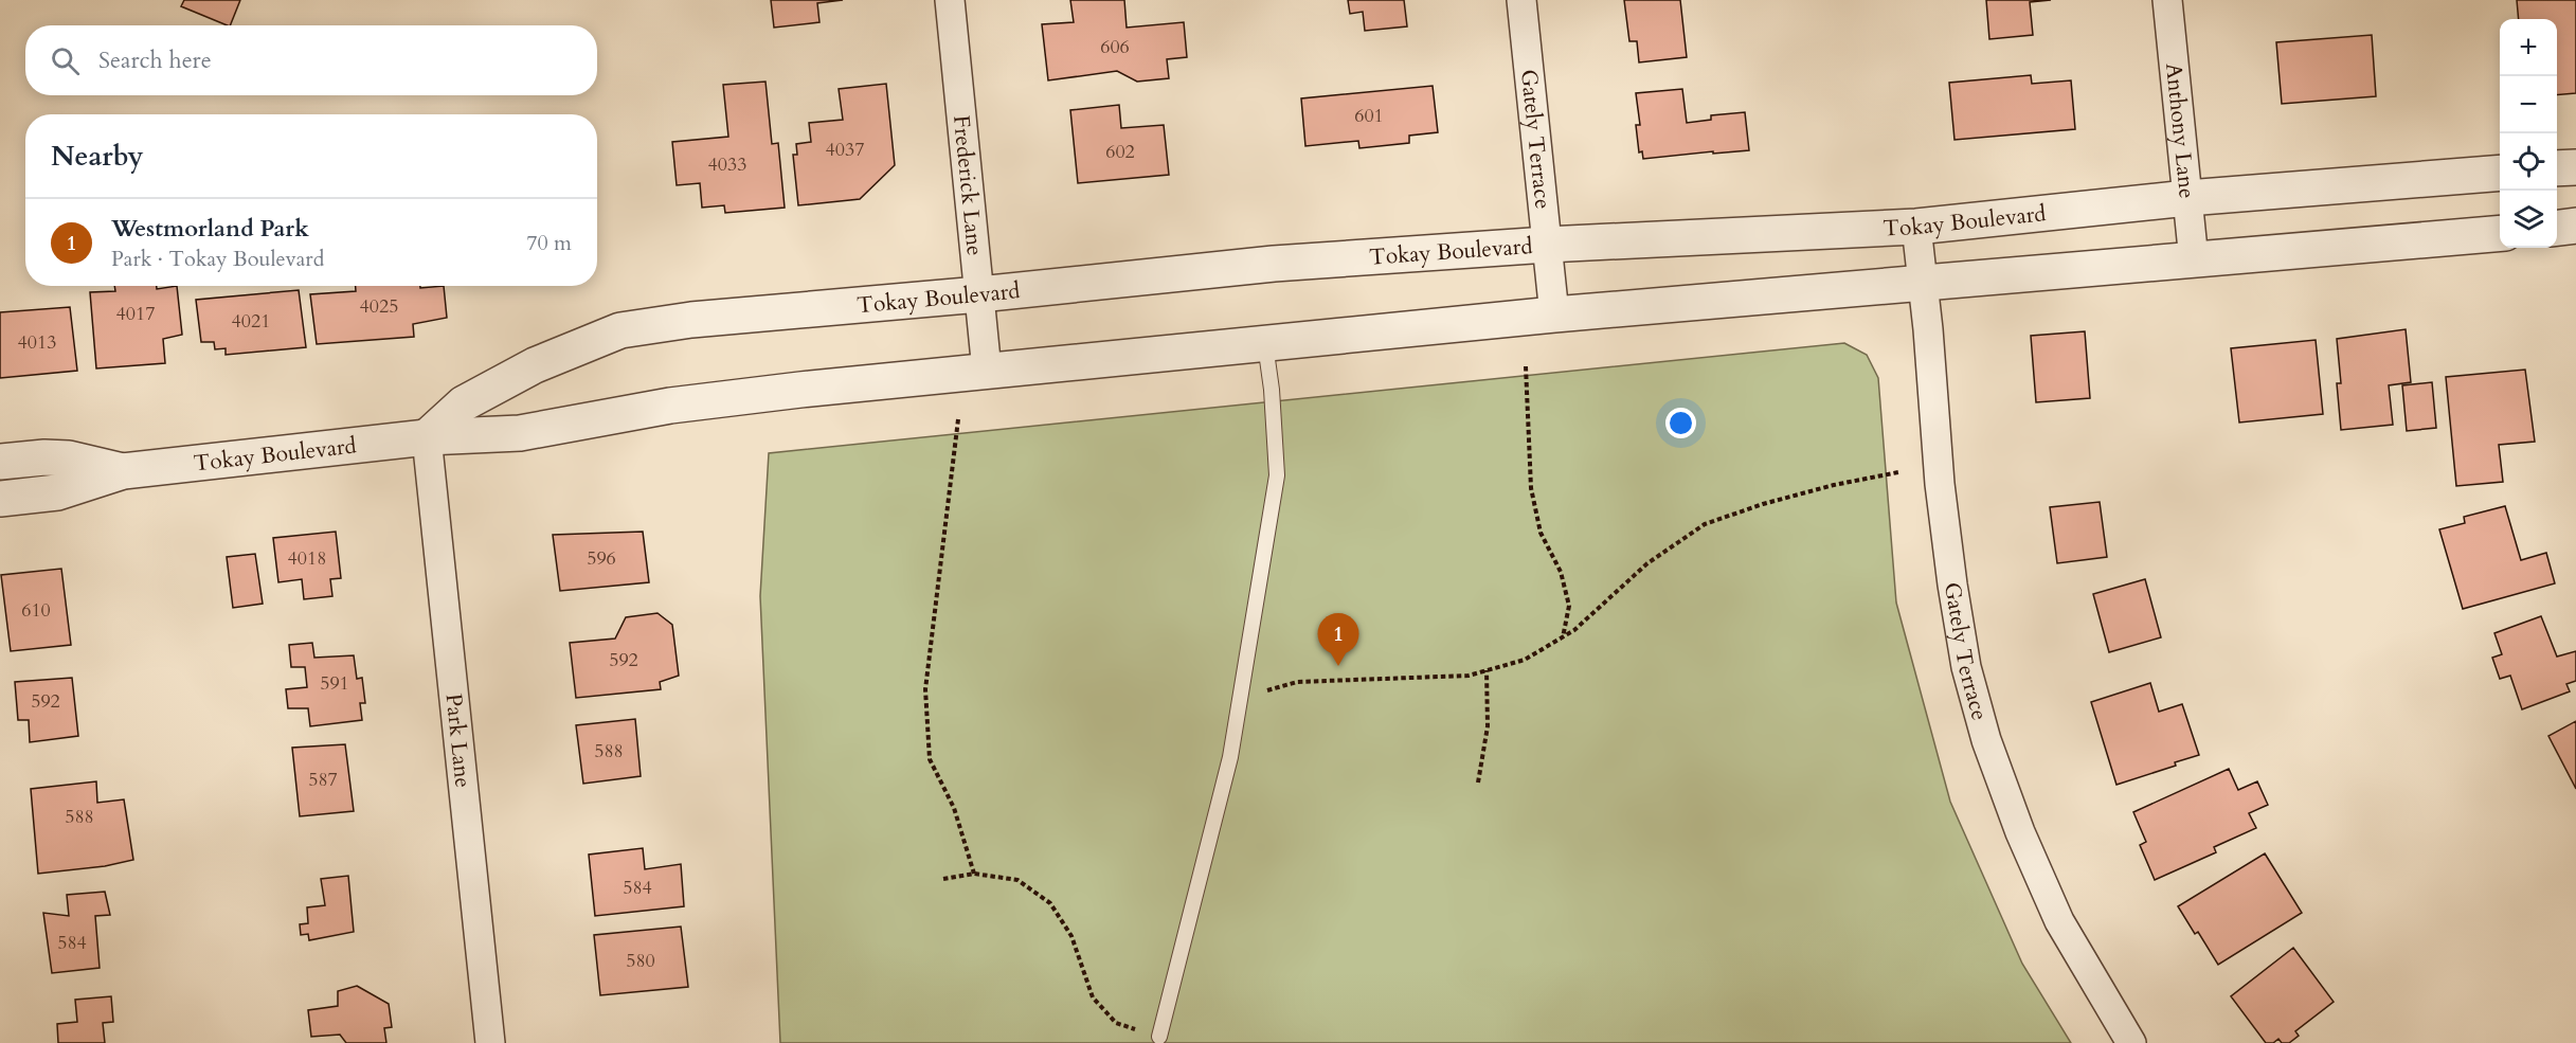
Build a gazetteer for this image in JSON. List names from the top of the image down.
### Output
{
  "streets": {
    "street": [
      "Anthony Lane",
      "Gately Terrace",
      "Frederick Lane",
      "Tokay Boulevard",
      "Park Lane"
    ]
  },
  "crossings": [
    ["Anthony Lane", "Tokay Boulevard"],
    ["Gately Terrace", "Tokay Boulevard"],
    ["Frederick Lane", "Tokay Boulevard"],
    ["Tokay Boulevard", "Park Lane"]
  ],
  "house_numbers": [
    "606",
    "601",
    "4037",
    "602",
    "4033",
    "4025",
    "4017",
    "4021",
    "4013",
    "4018",
    "596",
    "610",
    "592",
    "591",
    "592",
    "588",
    "587",
    "588",
    "584",
    "584",
    "580"
  ],
  "page": {
    "map_buttons": ["+", "−"],
    "search": "Search here",
    "heading": "Nearby",
    "list": [
      {
        "mark": "1",
        "name": "Westmorland Park",
        "note": "Park · Tokay Boulevard",
        "value": "70 m"
      }
    ],
    "pins": "1"
  }
}
